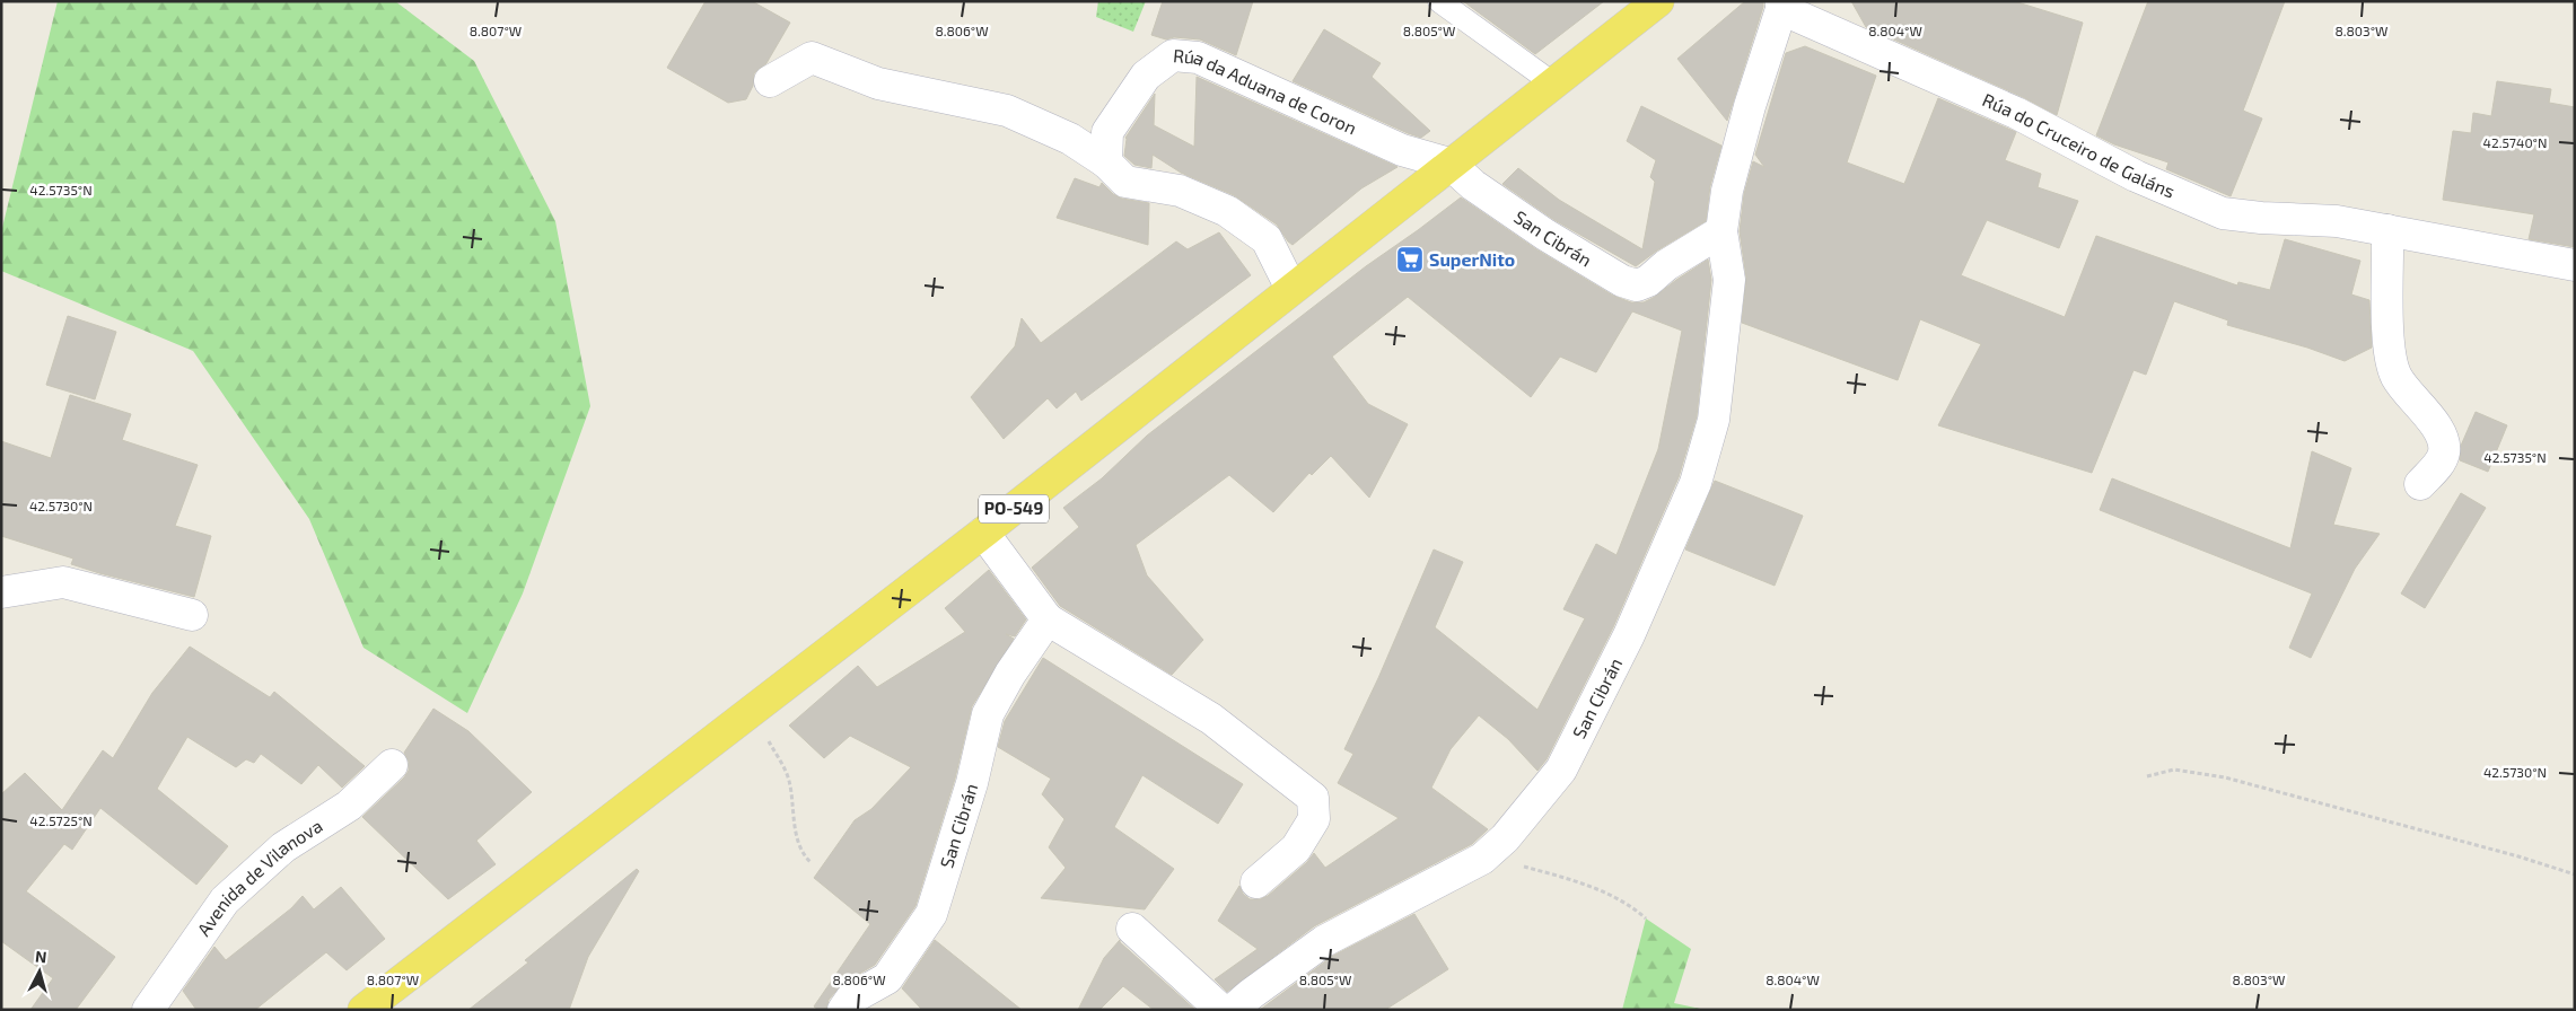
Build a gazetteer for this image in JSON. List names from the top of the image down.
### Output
{
  "streets": {
    "main road": ["PO-549"],
    "street": [
      "Rúa da Aduana de Coron",
      "Rúa do Cruceiro de Galáns",
      "San Cibrán",
      "Avenida de Vilanova"
    ]
  },
  "crossings": [
    ["Rúa da Aduana de Coron", "San Cibrán"],
    ["Rúa da Aduana de Coron", "PO-549"],
    ["Rúa do Cruceiro de Galáns", "San Cibrán"],
    ["San Cibrán", "PO-549"]
  ],
  "places": {
    "supermarket": ["SuperNito"]
  },
  "north": "top",
  "coordinates": [
    "8.807°W",
    "8.806°W",
    "8.805°W",
    "8.804°W",
    "8.803°W",
    "42.5740°N",
    "42.5735°N",
    "42.5730°N",
    "42.5725°N"
  ]
}
